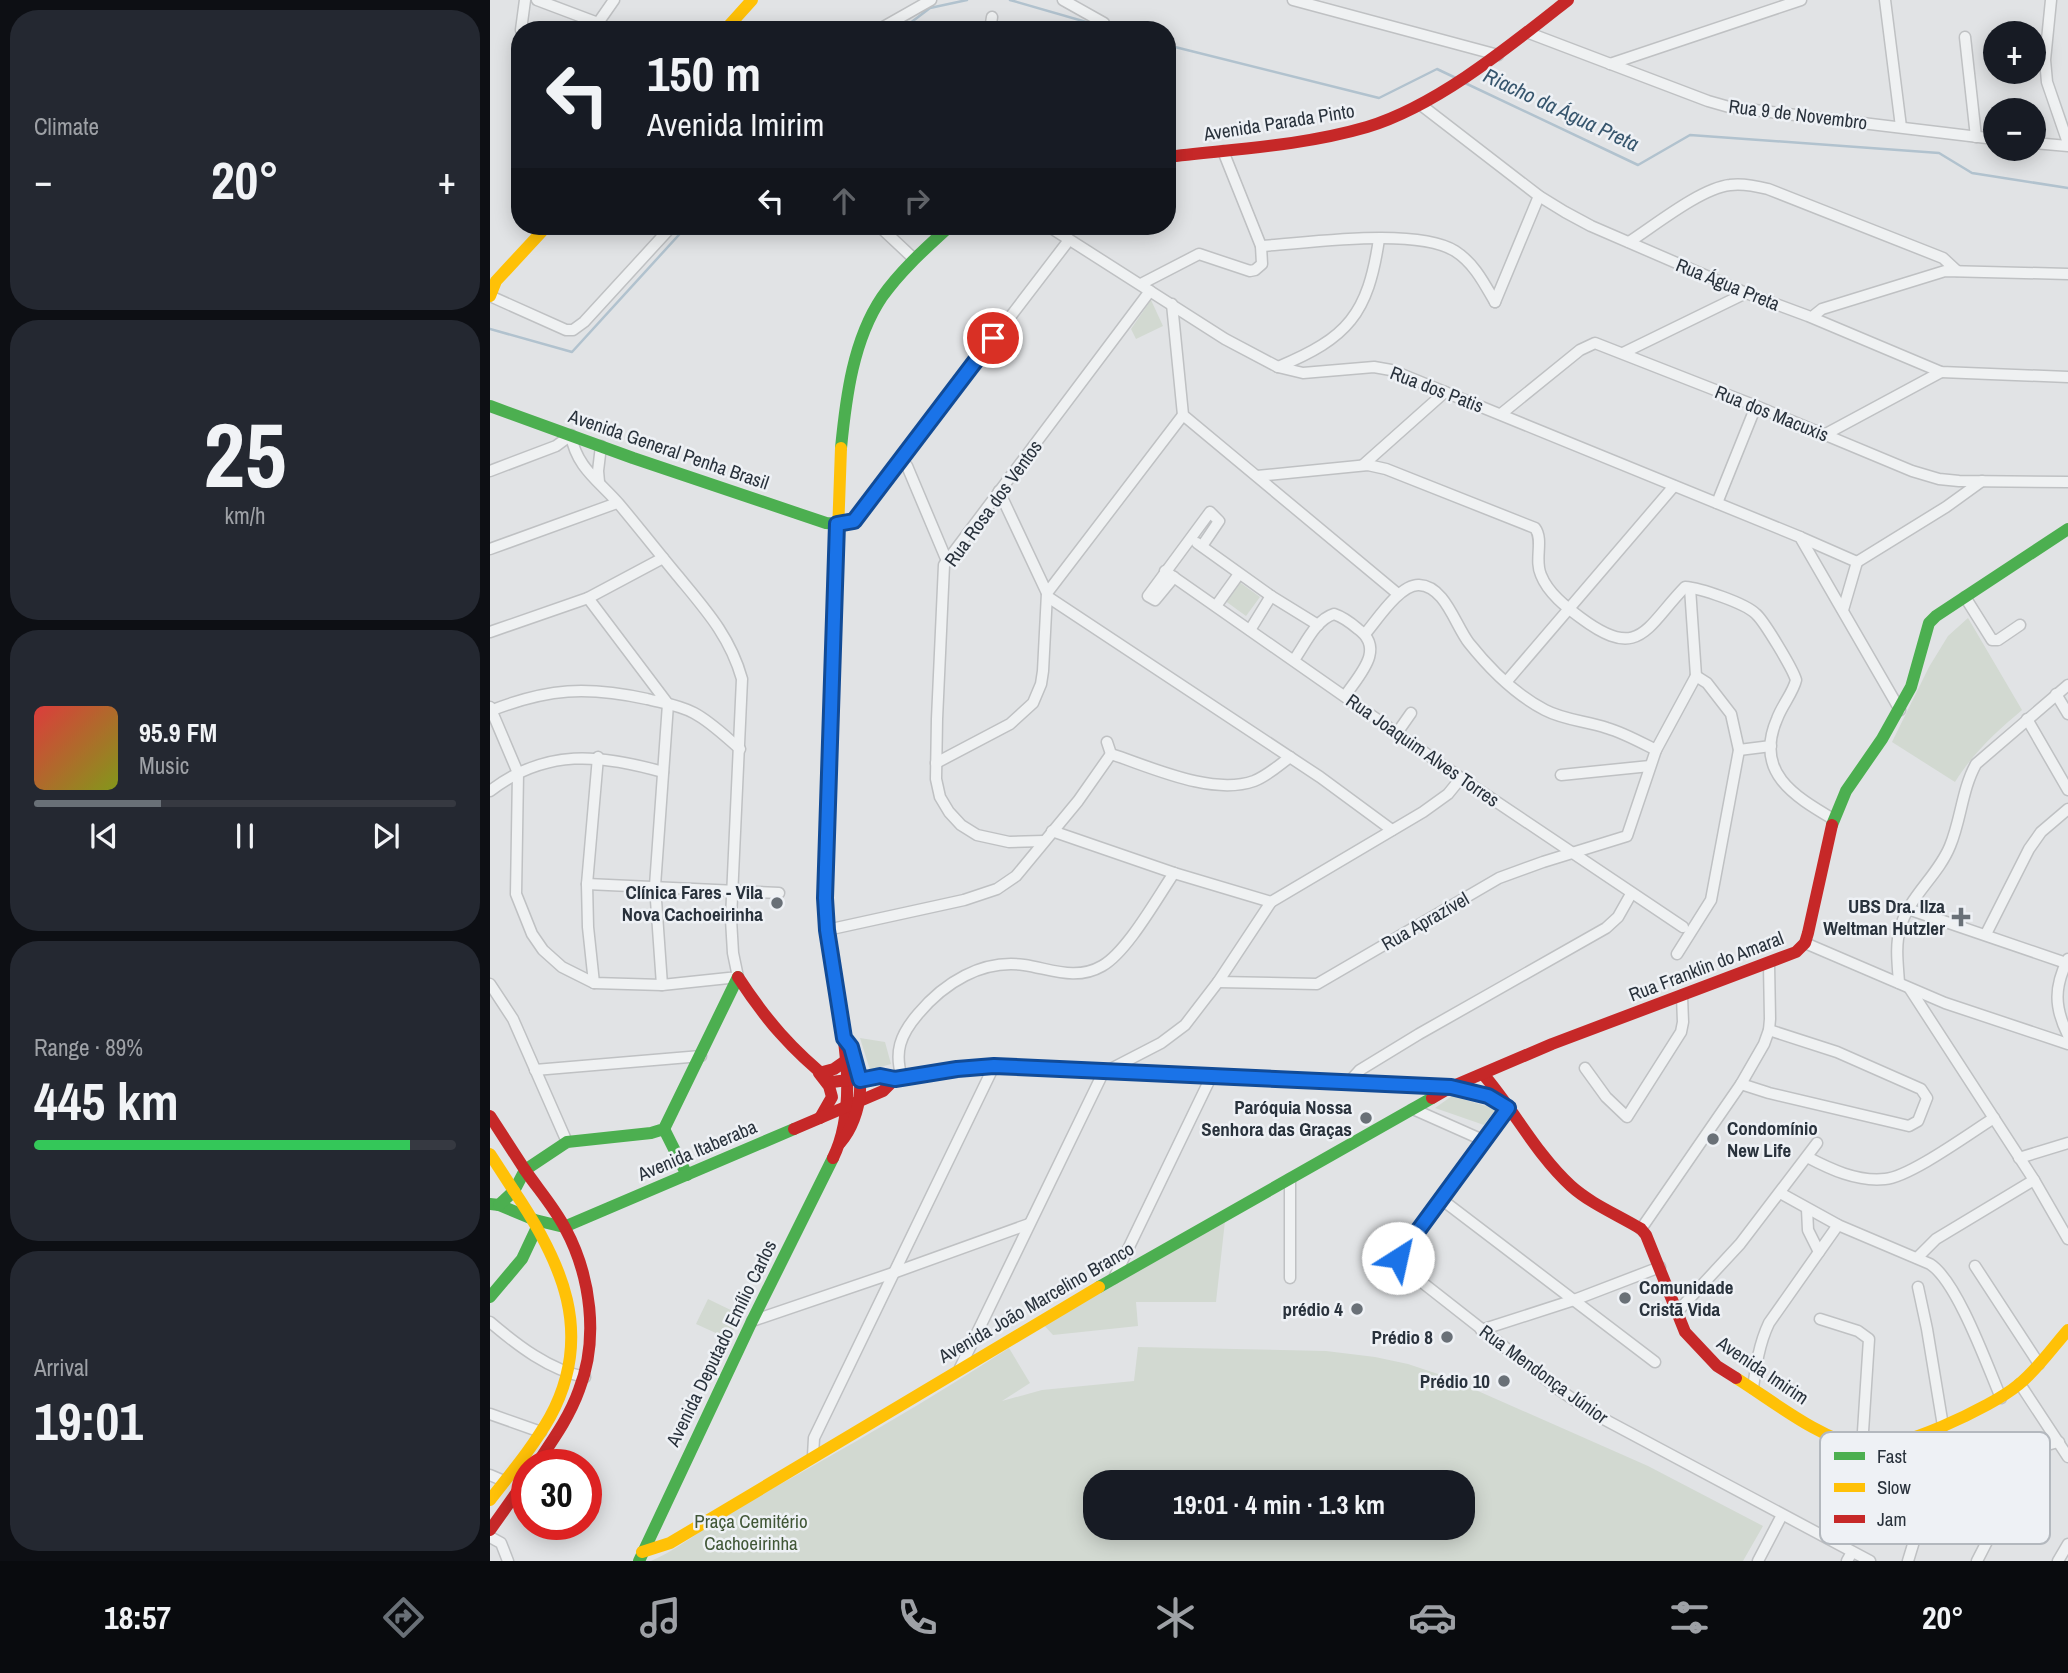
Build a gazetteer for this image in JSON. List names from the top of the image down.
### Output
{
  "streets": {
    "main road": [
      "Avenida Parada Pinto",
      "Avenida General Penha Brasil",
      "Rua Franklin do Amaral",
      "Avenida Itaberaba",
      "Avenida João Marcelino Branco",
      "Avenida Deputado Emílio Carlos",
      "Avenida Imirim"
    ],
    "street": [
      "Rua 9 de Novembro",
      "Rua Água Preta",
      "Rua dos Patis",
      "Rua dos Macuxis",
      "Rua Rosa dos Ventos",
      "Rua Joaquim Alves Torres",
      "Rua Aprazível",
      "Rua Mendonça Júnior"
    ]
  },
  "crossings": [
    ["Rua 9 de Novembro", "Avenida Parada Pinto"],
    ["Avenida Parada Pinto", "Rua Água Preta"],
    ["Rua dos Patis", "Rua dos Macuxis"],
    ["Rua dos Patis", "Rua Rosa dos Ventos"],
    ["Rua Joaquim Alves Torres", "Rua Aprazível"],
    ["Rua Franklin do Amaral", "Avenida João Marcelino Branco"],
    ["Avenida Itaberaba", "Avenida Deputado Emílio Carlos"],
    ["Avenida João Marcelino Branco", "Avenida Deputado Emílio Carlos"]
  ],
  "water": ["Riacho da Água Preta"],
  "parks": ["Praça Cemitério Cachoeirinha"],
  "places": {
    "other": [
      "Clínica Fares - Vila Nova Cachoeirinha",
      "Paróquia Nossa Senhora das Graças",
      "Condomínio New Life",
      "Comunidade Cristã Vida",
      "prédio 4",
      "Prédio 8",
      "Prédio 10"
    ],
    "health": ["UBS Dra. Ilza Weltman Hutzler"]
  },
  "legend": ["Fast", "Slow", "Jam"],
  "page": {
    "tile": [
      "Climate",
      ["25", "km/h"],
      ["Range · 89%", "445 km"],
      ["Arrival", "19:01"]
    ],
    "map_buttons": ["+", "−"],
    "turn": ["150 m", "Avenida Imirim"],
    "heat": ["−", "20°", "+"],
    "song": ["95.9 FM", "Music"],
    "limit": "30",
    "trip": "19:01 · 4 min · 1.3 km",
    "tabs": ["18:57", "20°"]
  }
}
